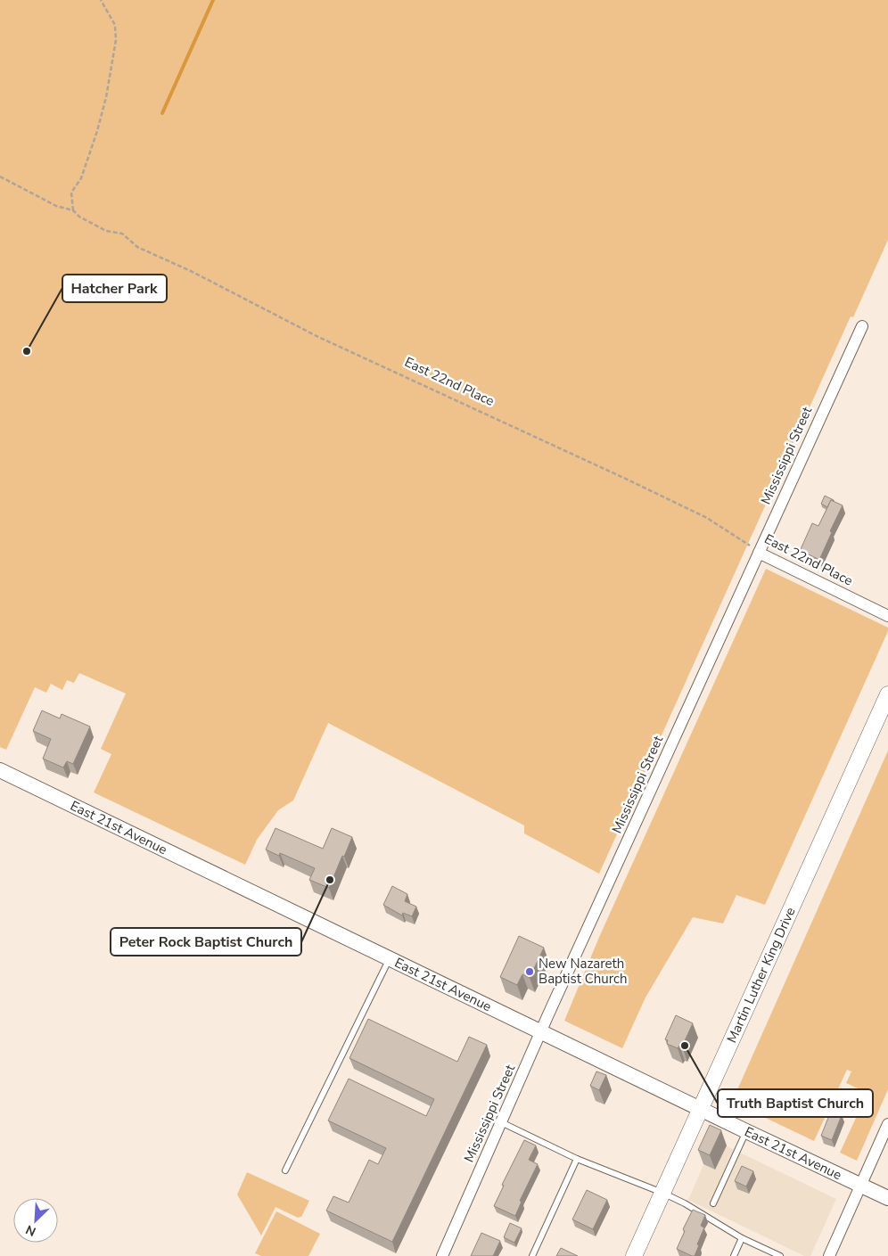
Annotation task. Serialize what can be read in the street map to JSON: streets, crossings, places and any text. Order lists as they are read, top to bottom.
{
  "streets": {
    "main road": ["Martin Luther King Drive"],
    "street": ["East 22nd Place", "Mississippi Street", "East 21st Avenue"]
  },
  "crossings": [
    ["East 22nd Place", "Mississippi Street"],
    ["Mississippi Street", "East 21st Avenue"],
    ["East 21st Avenue", "Martin Luther King Drive"]
  ],
  "places": [
    "Hatcher Park",
    "Peter Rock Baptist Church",
    "New Nazareth Baptist Church",
    "Truth Baptist Church"
  ],
  "north": "bottom left"
}
